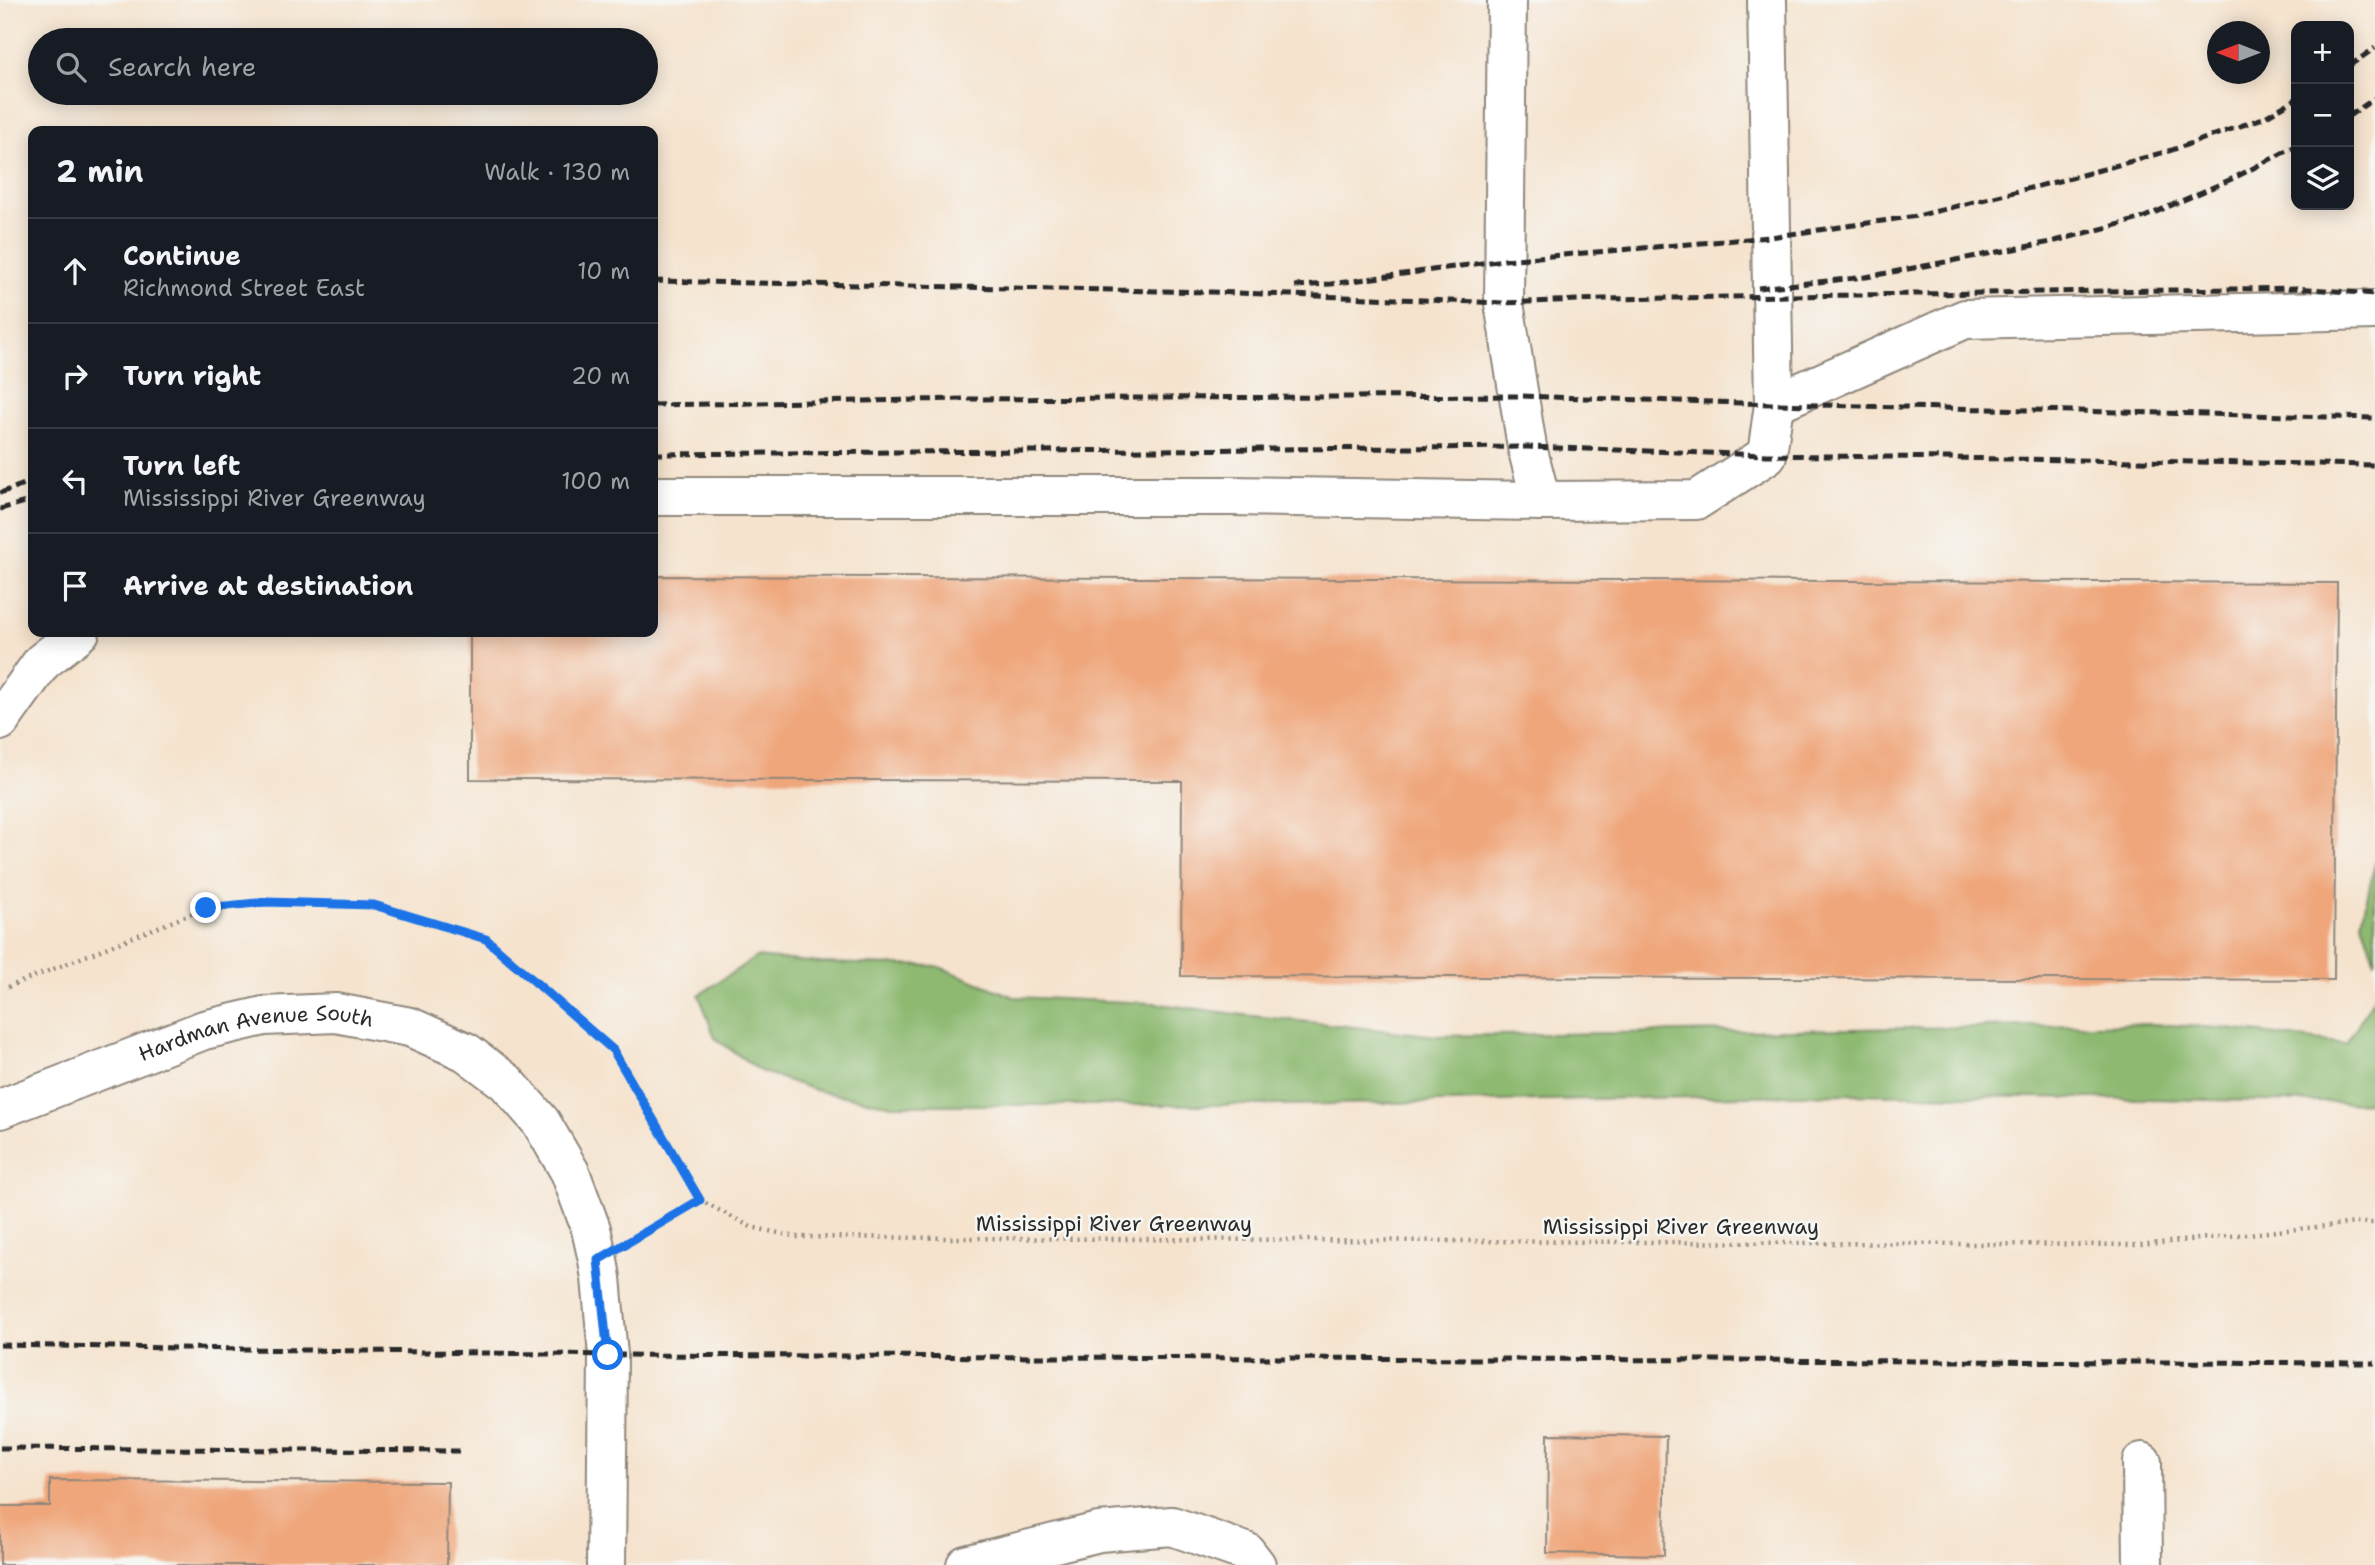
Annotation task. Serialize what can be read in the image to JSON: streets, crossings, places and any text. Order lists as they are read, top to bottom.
{
  "streets": {
    "street": ["Hardman Avenue South"],
    "path": ["Mississippi River Greenway"]
  },
  "north": "left",
  "page": {
    "map_buttons": ["+", "−"],
    "search": "Search here",
    "heading": ["2 min", "Walk · 130 m"],
    "list": [
      ["Continue", "Richmond Street East", "10 m"],
      ["Turn right", "20 m"],
      ["Turn left", "Mississippi River Greenway", "100 m"],
      "Arrive at destination"
    ]
  }
}
